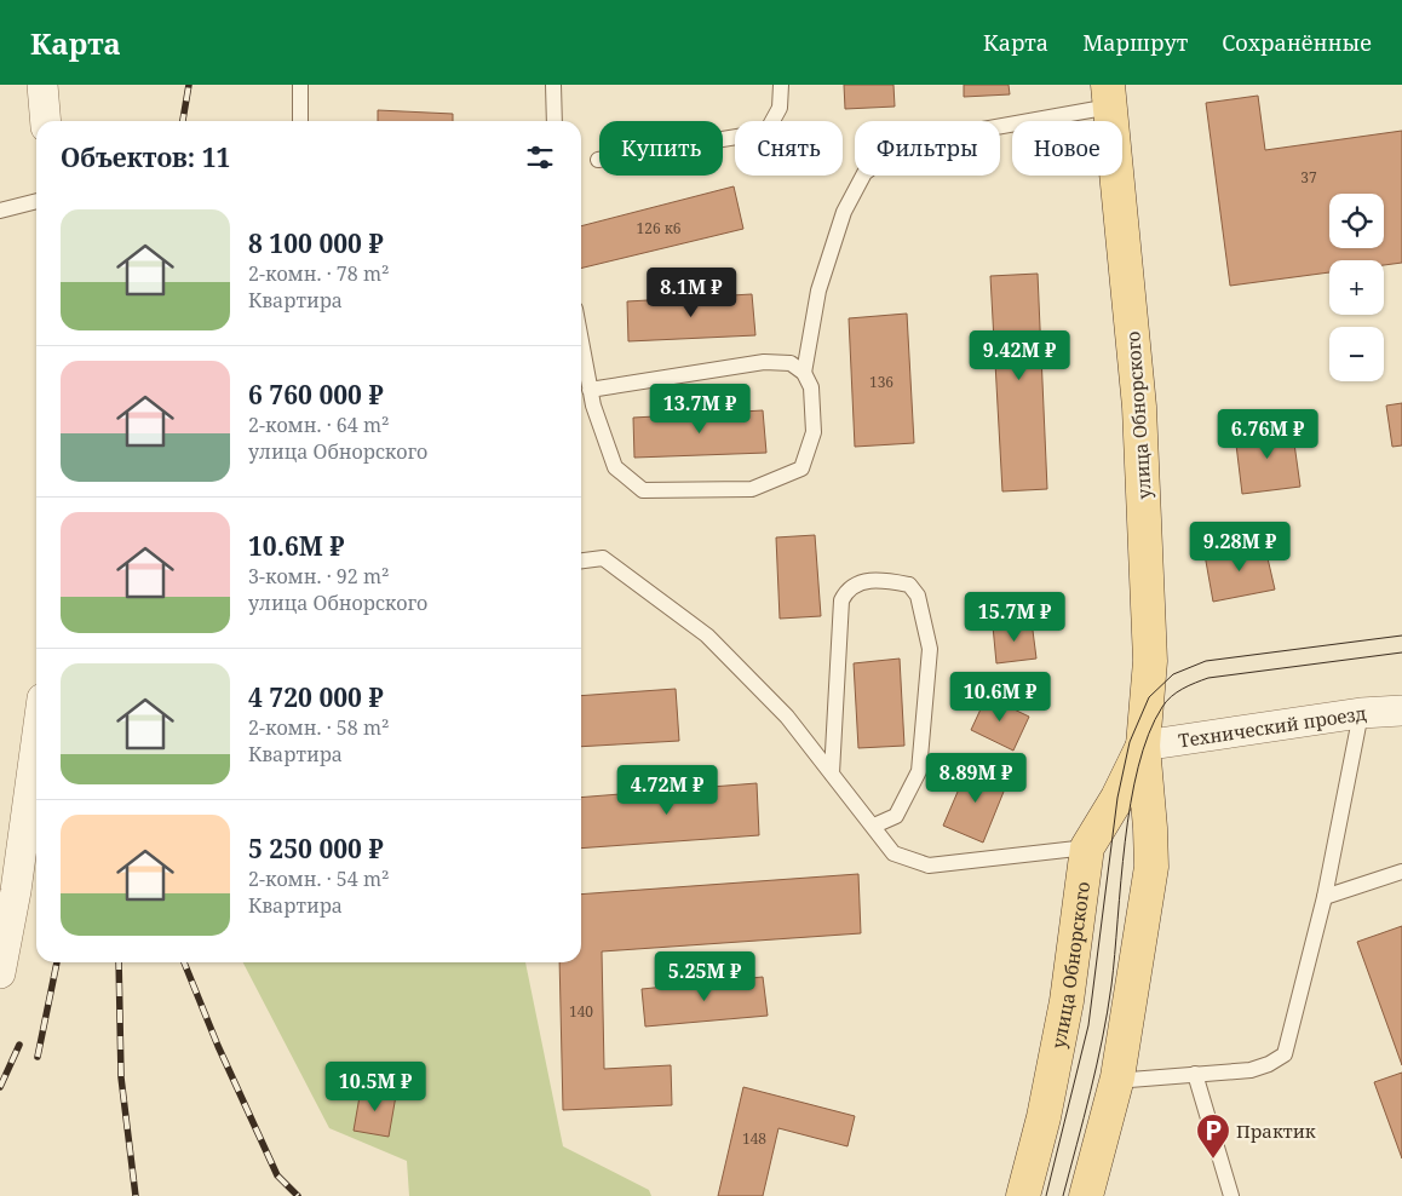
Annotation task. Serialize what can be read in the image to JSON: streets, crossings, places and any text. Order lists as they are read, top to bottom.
{
  "streets": {
    "main road": ["улица Обнорского"],
    "street": ["Технический проезд"]
  },
  "crossings": [
    ["улица Обнорского", "Технический проезд"]
  ],
  "places": {
    "parking": ["Практик"]
  },
  "house_numbers": [
    "37",
    "126 к6",
    "136",
    "140",
    "148"
  ],
  "page": {
    "header": "Карта",
    "nav": ["Карта", "Маршрут", "Сохранённые"],
    "chip": [
      "Купить",
      "Снять",
      "Фильтры",
      "Новое"
    ],
    "heading": "Объектов: 11",
    "map_buttons": ["+", "−"],
    "list": [
      {
        "name": "8 100 000 ₽",
        "note": "2-комн. · 78 m² · Квартира"
      },
      {
        "name": "6 760 000 ₽",
        "note": "2-комн. · 64 m² · улица Обнорского"
      },
      {
        "name": "10.6M ₽",
        "note": "3-комн. · 92 m² · улица Обнорского"
      },
      {
        "name": "4 720 000 ₽",
        "note": "2-комн. · 58 m² · Квартира"
      },
      {
        "name": "5 250 000 ₽",
        "note": "2-комн. · 54 m² · Квартира"
      }
    ],
    "price": [
      "8.1M ₽",
      "9.42M ₽",
      "13.7M ₽",
      "6.76M ₽",
      "9.28M ₽",
      "15.7M ₽",
      "10.6M ₽",
      "8.89M ₽",
      "4.72M ₽",
      "5.25M ₽",
      "10.5M ₽"
    ]
  }
}
